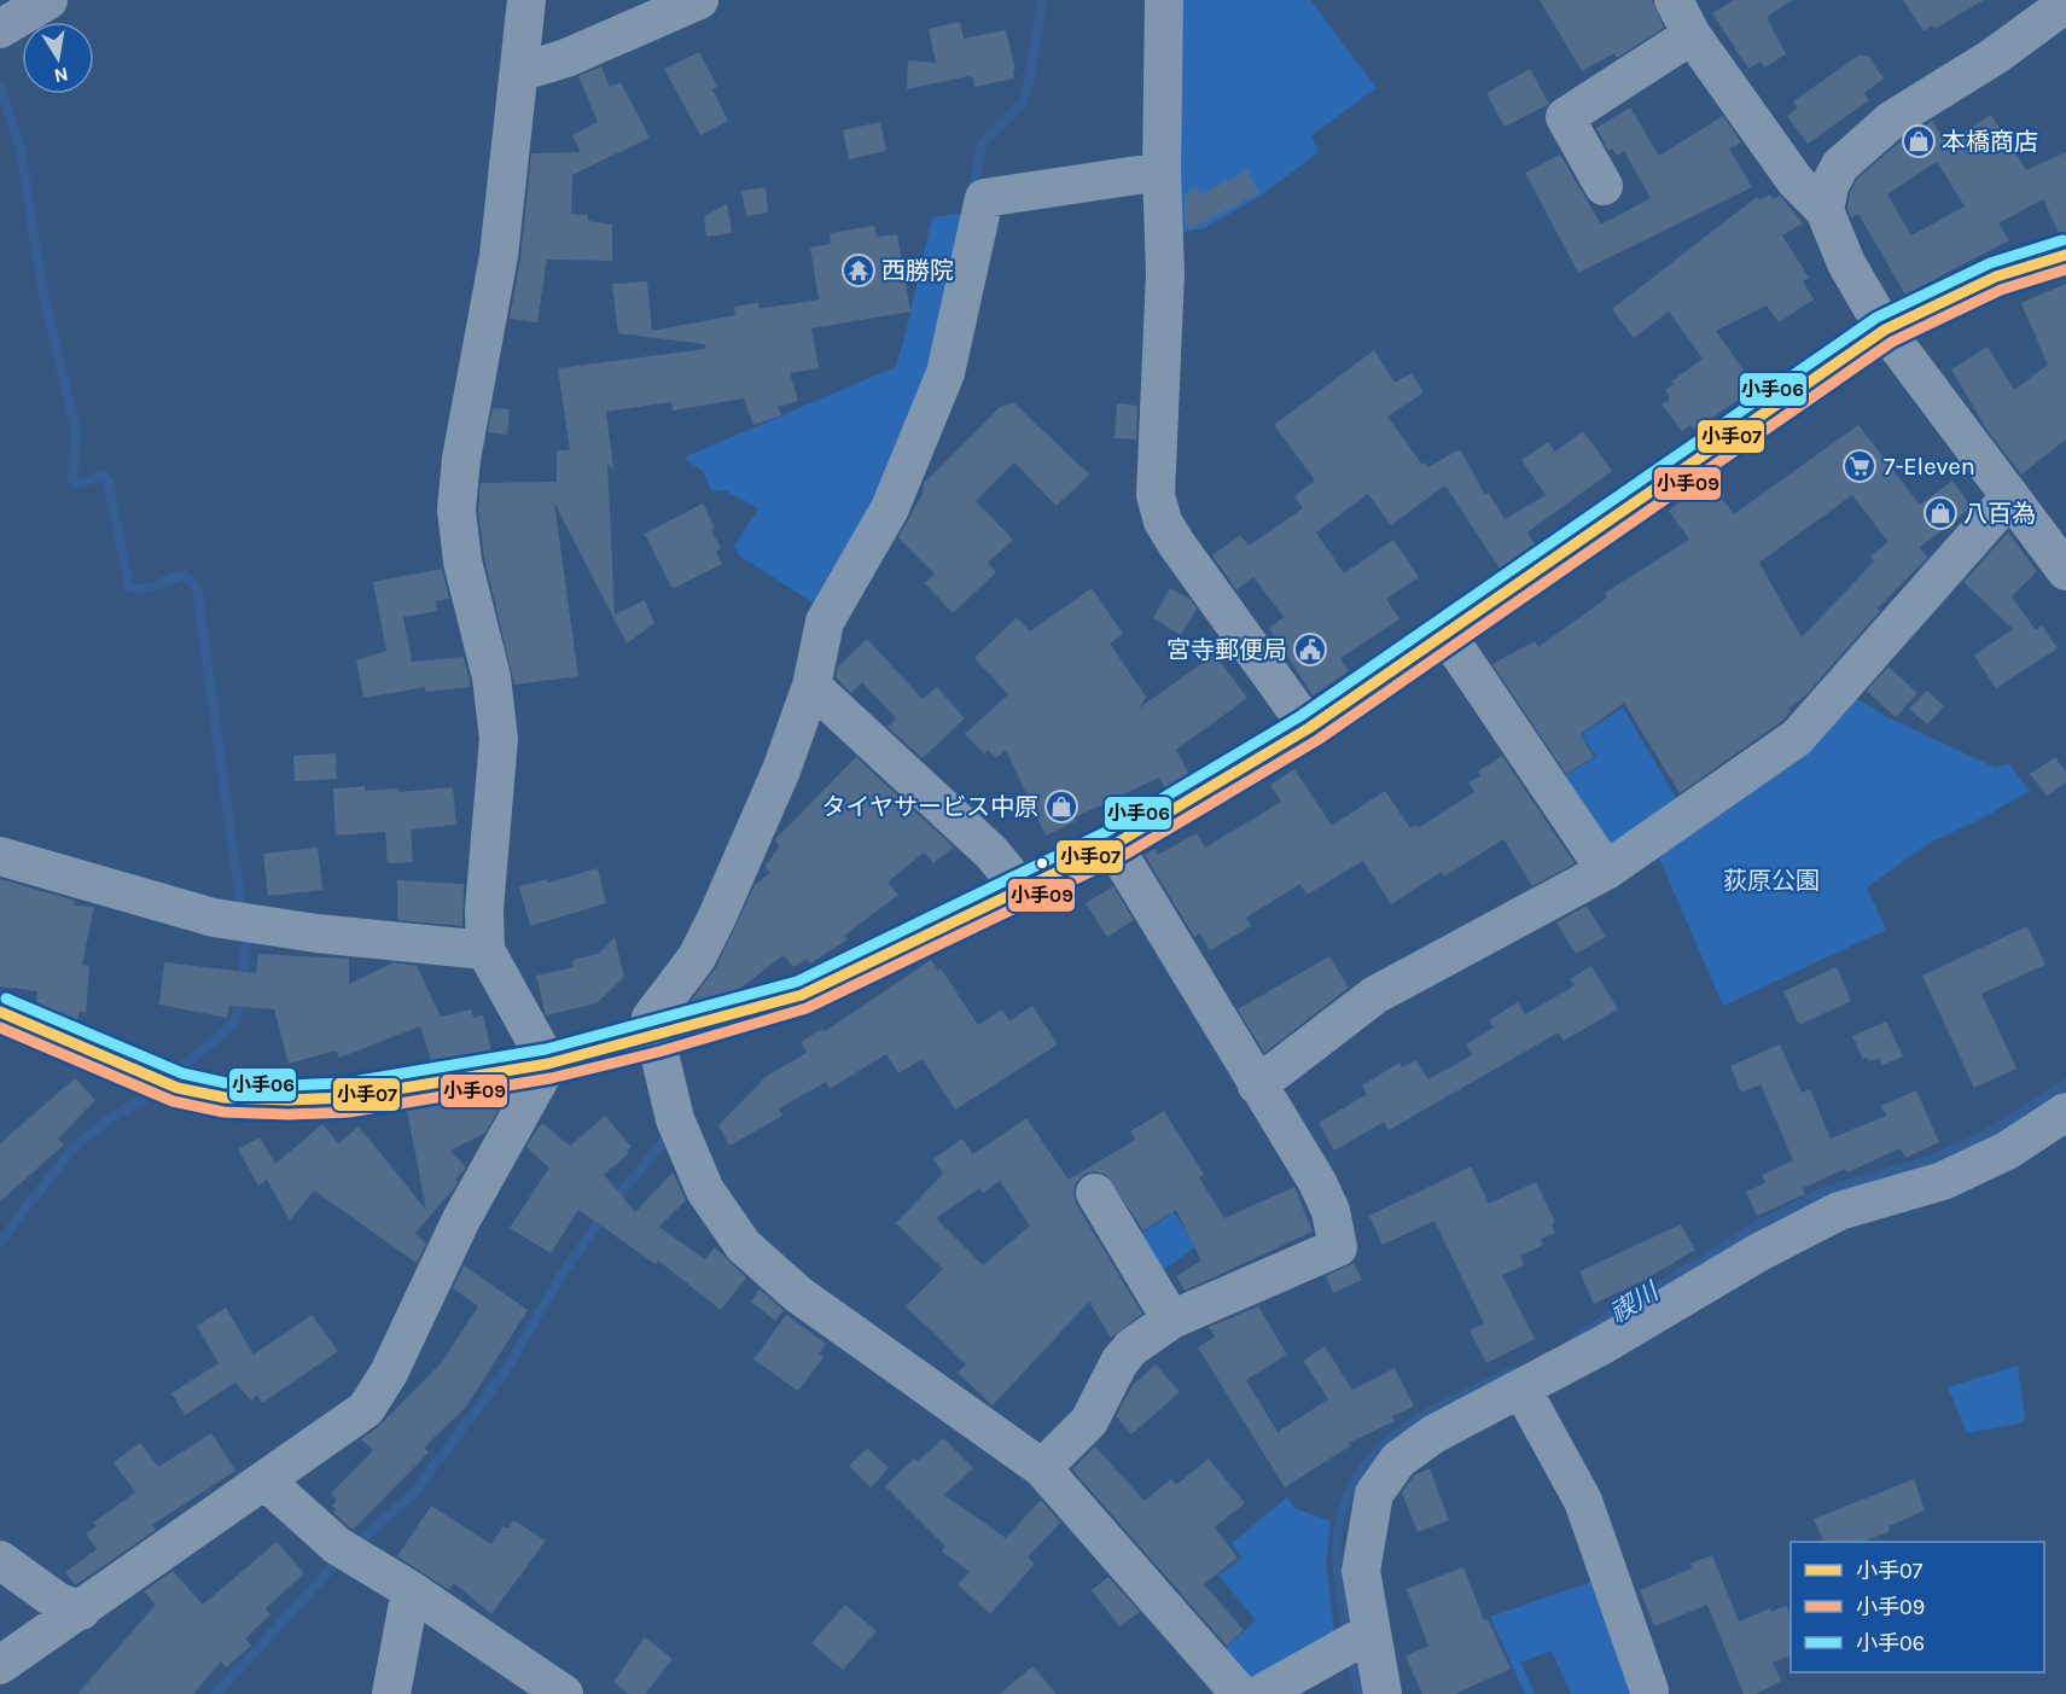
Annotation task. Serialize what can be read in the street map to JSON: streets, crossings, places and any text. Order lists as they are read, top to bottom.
{
  "water": ["禊川"],
  "parks": ["荻原公園"],
  "places": {
    "shop": ["本橋商店", "八百為", "タイヤサービス中原"],
    "temple": ["西勝院"],
    "supermarket": ["7-Eleven"],
    "public building": ["宮寺郵便局"]
  },
  "lines": ["transit line 小手06", "transit line 小手07", "transit line 小手09"],
  "legend": ["小手07", "小手09", "小手06"],
  "north": "bottom"
}
